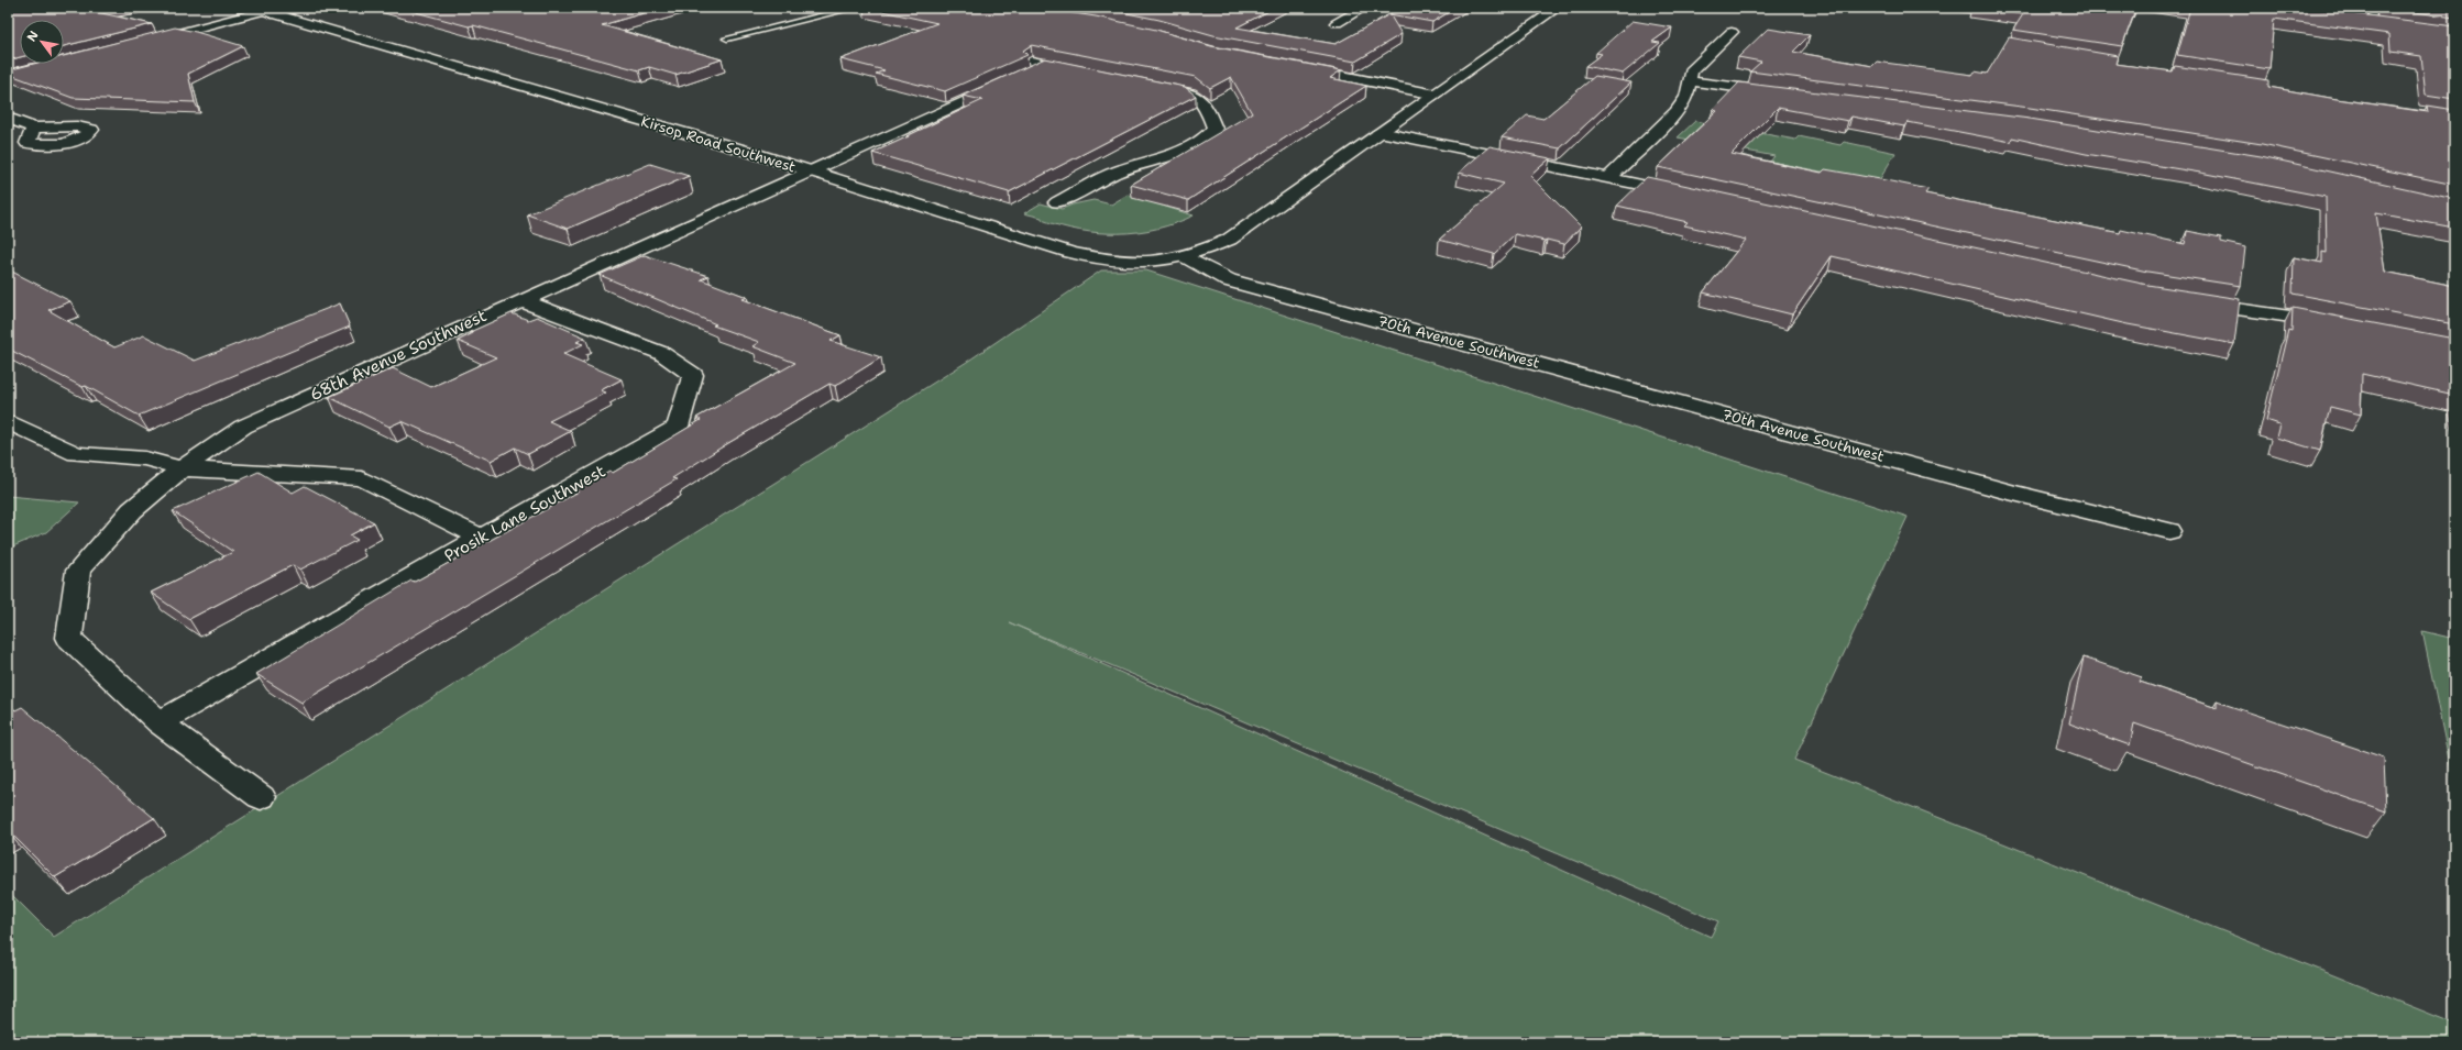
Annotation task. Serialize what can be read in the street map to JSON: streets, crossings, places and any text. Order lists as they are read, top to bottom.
{
  "streets": {
    "street": [
      "Kirsop Road Southwest",
      "70th Avenue Southwest",
      "68th Avenue Southwest",
      "Prosik Lane Southwest"
    ]
  },
  "crossings": [
    ["Kirsop Road Southwest", "70th Avenue Southwest"],
    ["Kirsop Road Southwest", "68th Avenue Southwest"],
    ["68th Avenue Southwest", "Prosik Lane Southwest"]
  ],
  "north": "top left"
}
